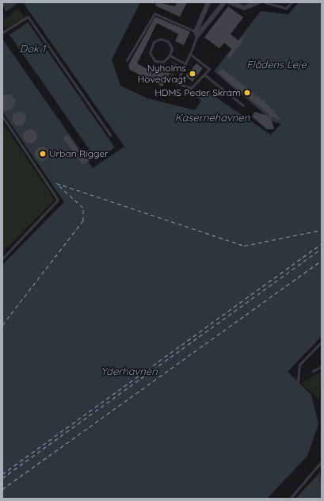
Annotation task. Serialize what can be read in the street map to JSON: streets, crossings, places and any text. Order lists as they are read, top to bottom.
{
  "water": [
    "Dok 1",
    "Flådens Leje",
    "Kasernehavnen",
    "Yderhavnen"
  ],
  "places": ["Nyholms Hovedvagt", "HDMS Peder Skram", "Urban Rigger"]
}
